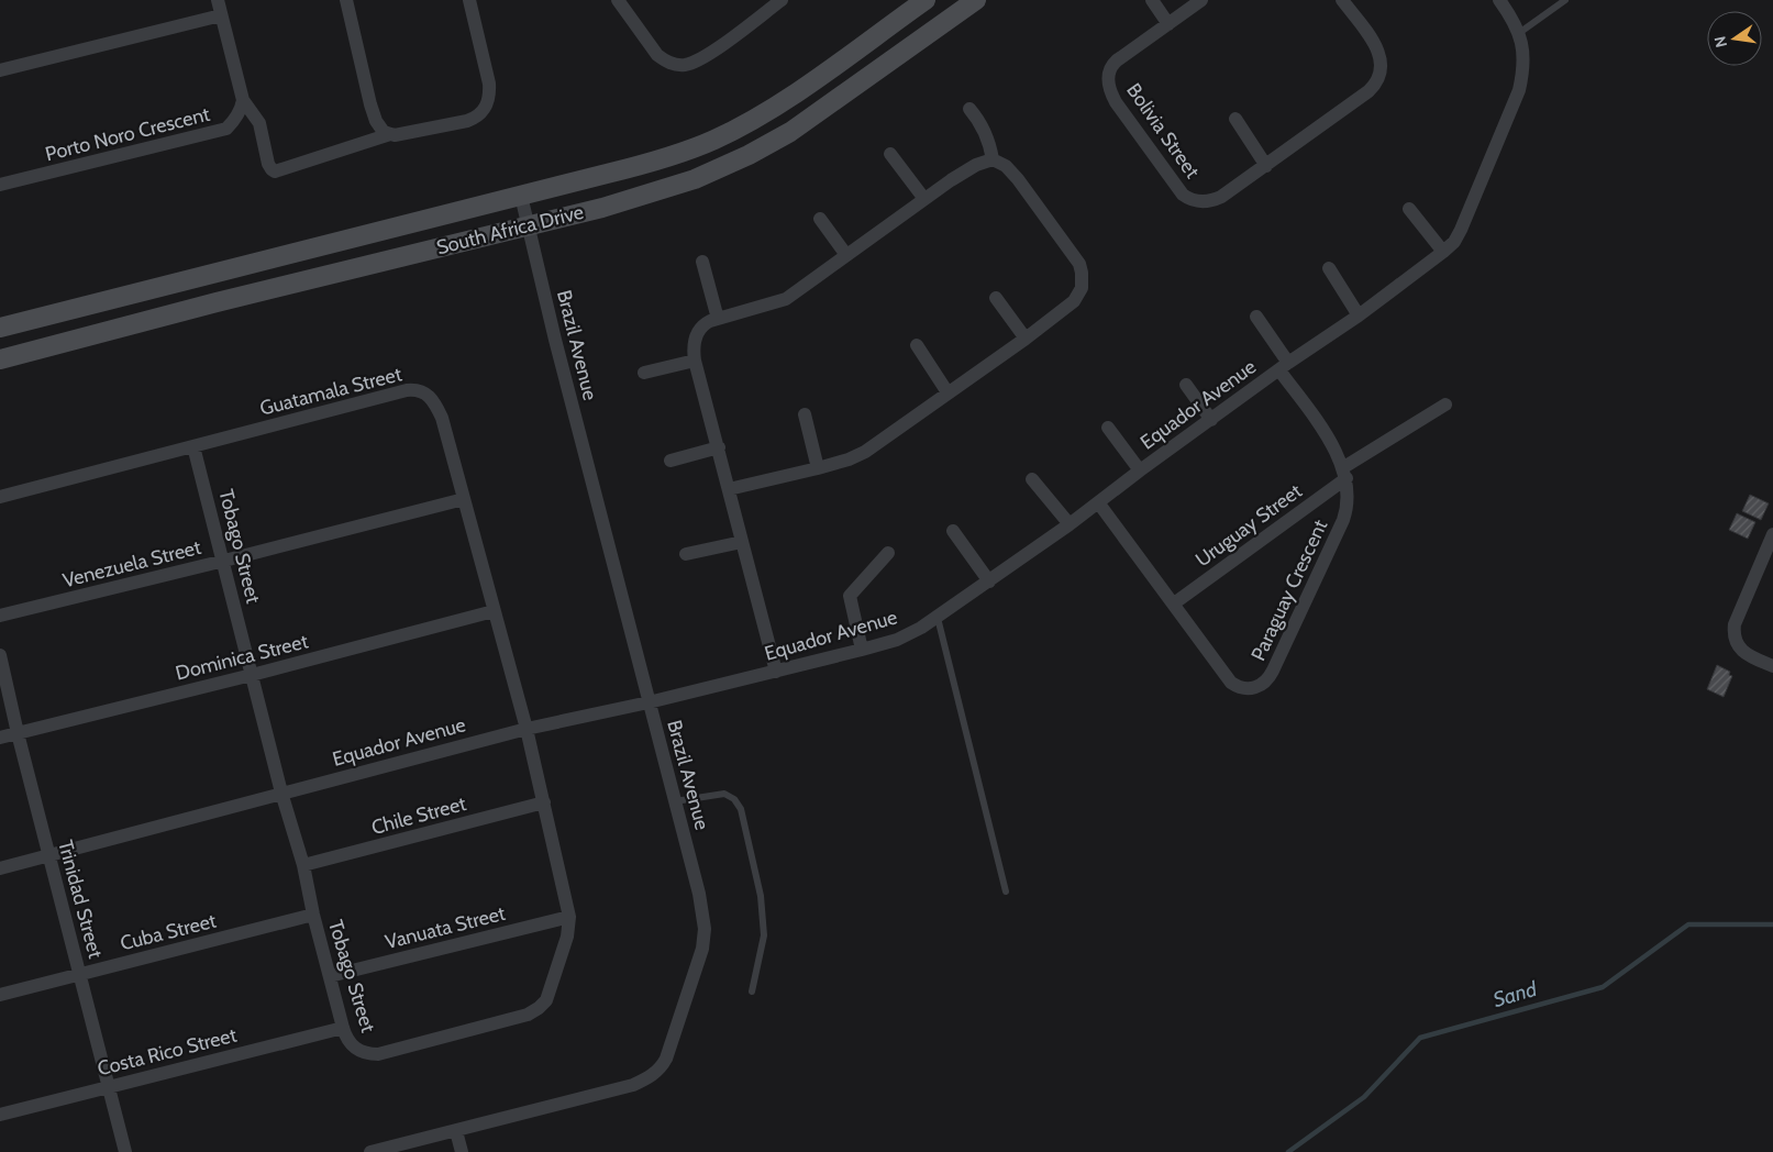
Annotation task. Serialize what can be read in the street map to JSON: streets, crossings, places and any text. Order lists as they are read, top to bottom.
{
  "streets": {
    "street": [
      "Bolivia Street",
      "Porto Noro Crescent",
      "South Africa Drive",
      "Brazil Avenue",
      "Guatamala Street",
      "Equador Avenue",
      "Uruguay Street",
      "Tobago Street",
      "Venezuela Street",
      "Paraguay Crescent",
      "Dominica Street",
      "Chile Street",
      "Trinidad Street",
      "Vanuata Street",
      "Cuba Street",
      "Costa Rico Street"
    ]
  },
  "crossings": [
    ["South Africa Drive", "Brazil Avenue"],
    ["Brazil Avenue", "Equador Avenue"],
    ["Guatamala Street", "Equador Avenue"],
    ["Guatamala Street", "Tobago Street"],
    ["Guatamala Street", "Venezuela Street"],
    ["Guatamala Street", "Dominica Street"],
    ["Equador Avenue", "Tobago Street"],
    ["Equador Avenue", "Paraguay Crescent"],
    ["Equador Avenue", "Trinidad Street"],
    ["Uruguay Street", "Paraguay Crescent"],
    ["Tobago Street", "Venezuela Street"],
    ["Tobago Street", "Dominica Street"],
    ["Tobago Street", "Chile Street"],
    ["Tobago Street", "Vanuata Street"],
    ["Tobago Street", "Cuba Street"],
    ["Tobago Street", "Costa Rico Street"],
    ["Dominica Street", "Trinidad Street"],
    ["Trinidad Street", "Cuba Street"],
    ["Trinidad Street", "Costa Rico Street"]
  ],
  "water": ["Sand"],
  "north": "left"
}
